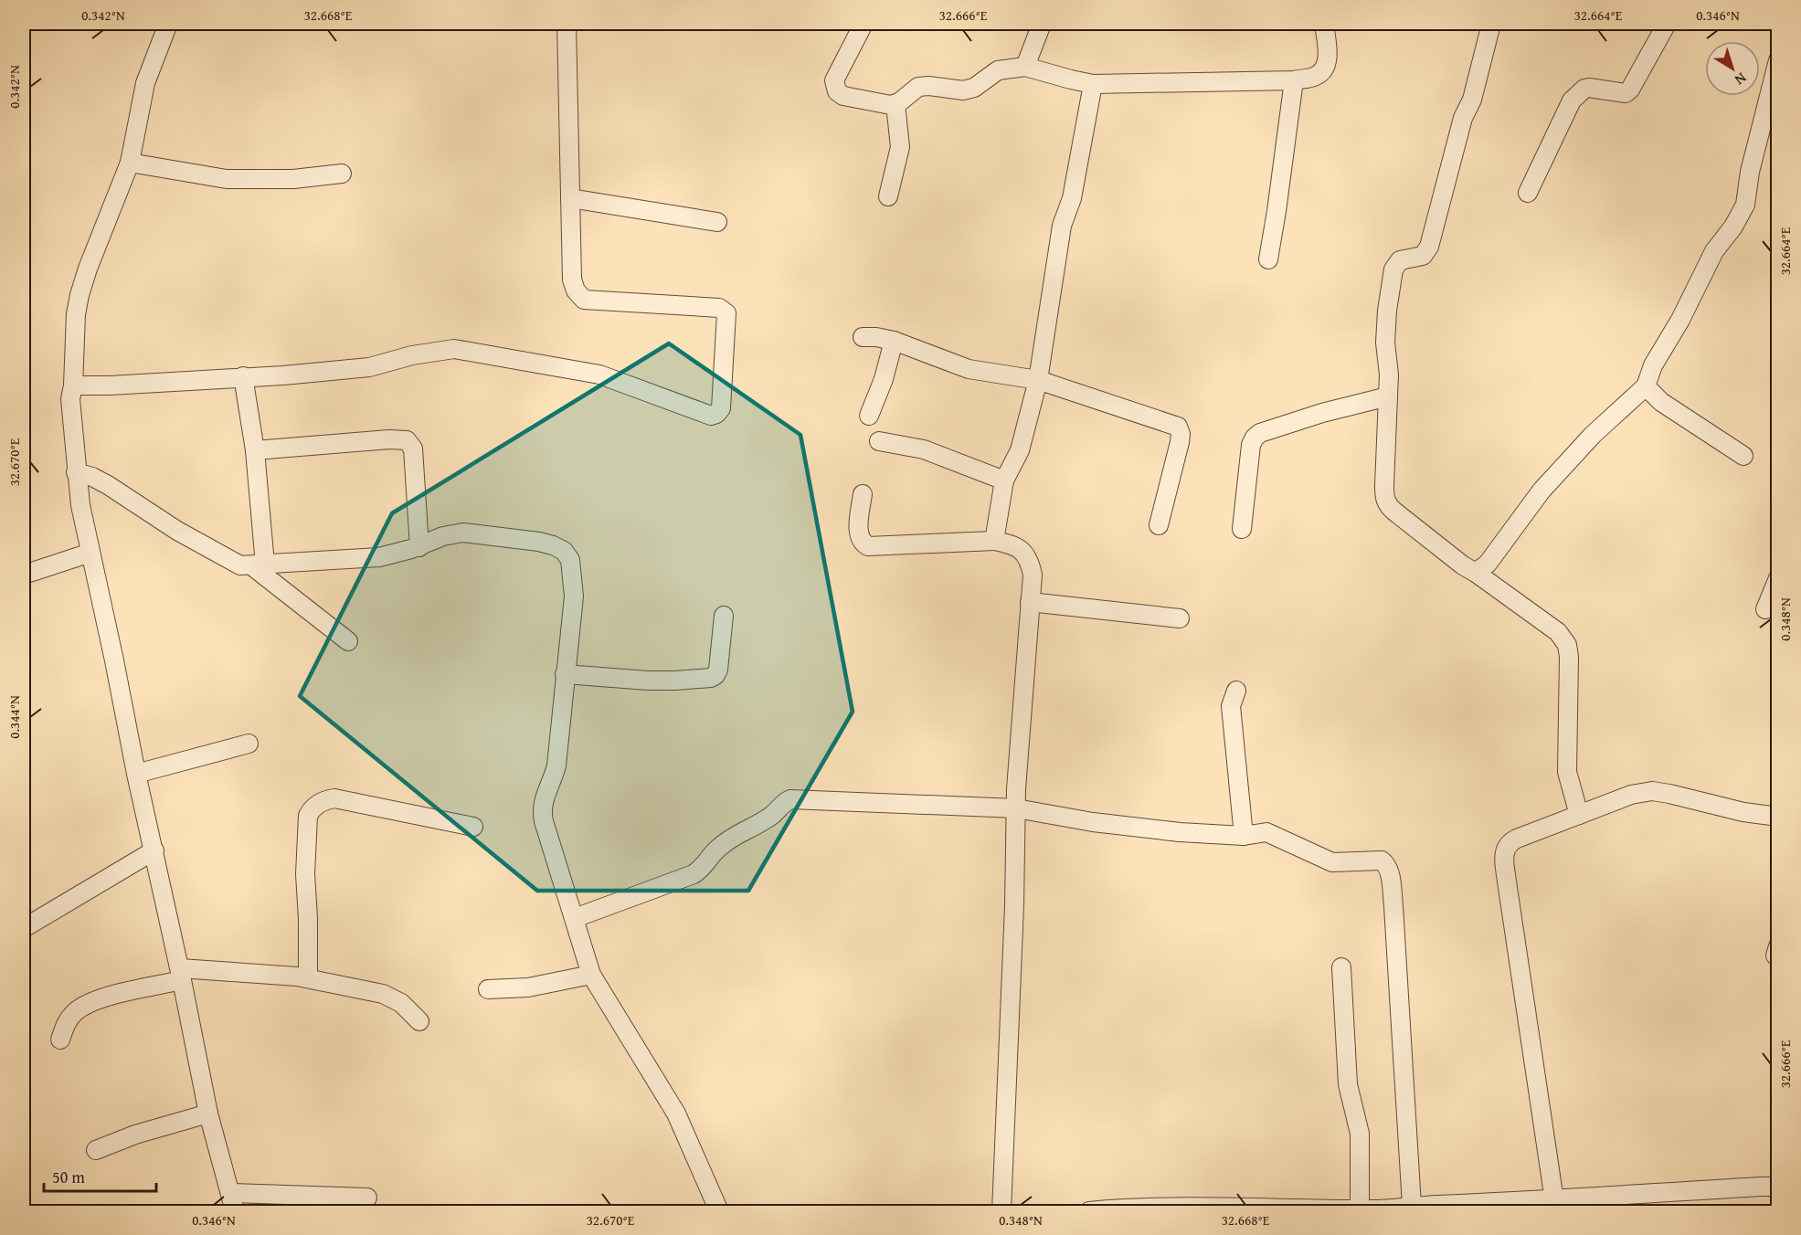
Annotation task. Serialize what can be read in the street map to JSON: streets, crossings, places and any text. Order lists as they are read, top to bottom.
{
  "scale_bar": "50 m",
  "north": "bottom right",
  "coordinates": [
    "0.342°N",
    "32.668°E",
    "32.666°E",
    "32.664°E",
    "0.346°N",
    "32.670°E",
    "0.348°N",
    "0.344°N"
  ]
}
